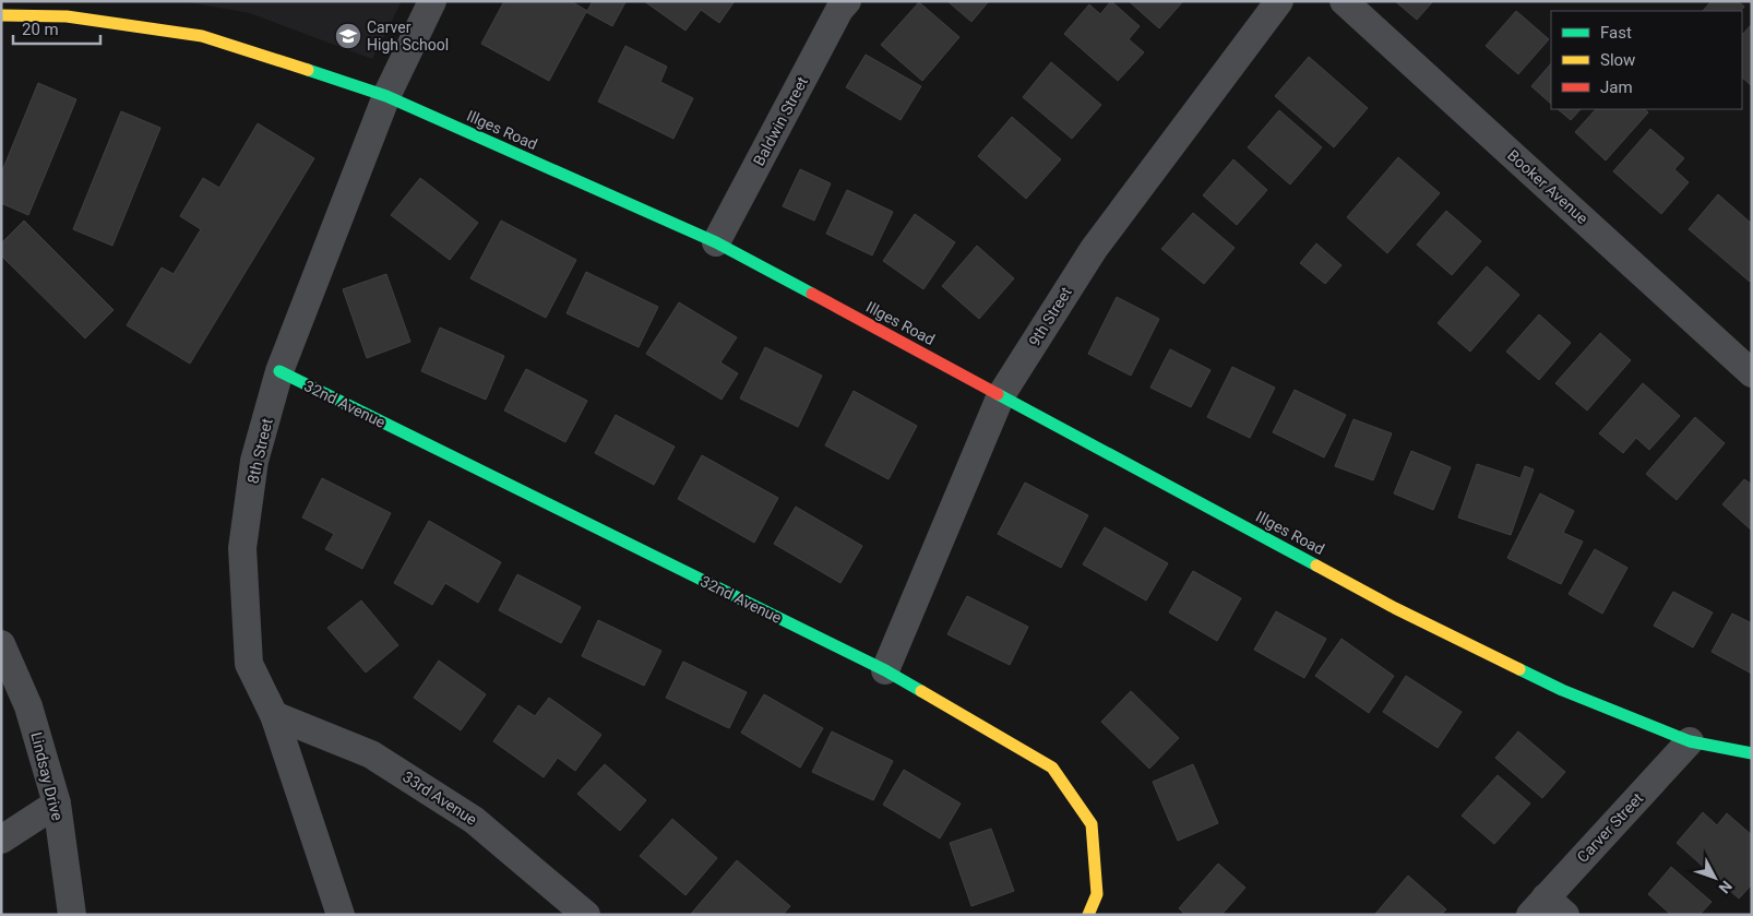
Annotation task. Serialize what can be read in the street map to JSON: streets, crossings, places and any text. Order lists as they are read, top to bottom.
{
  "streets": {
    "street": [
      "Baldwin Street",
      "Illges Road",
      "Booker Avenue",
      "9th Street",
      "32nd Avenue",
      "8th Street",
      "Lindsay Drive",
      "33rd Avenue",
      "Carver Street"
    ]
  },
  "crossings": [
    ["Baldwin Street", "Illges Road"],
    ["Illges Road", "9th Street"],
    ["Illges Road", "8th Street"],
    ["Illges Road", "Carver Street"],
    ["9th Street", "32nd Avenue"],
    ["32nd Avenue", "8th Street"],
    ["8th Street", "33rd Avenue"]
  ],
  "places": {
    "school or university": ["Carver High School"]
  },
  "legend": ["Fast", "Slow", "Jam"],
  "scale_bar": "20 m",
  "north": "bottom right"
}
